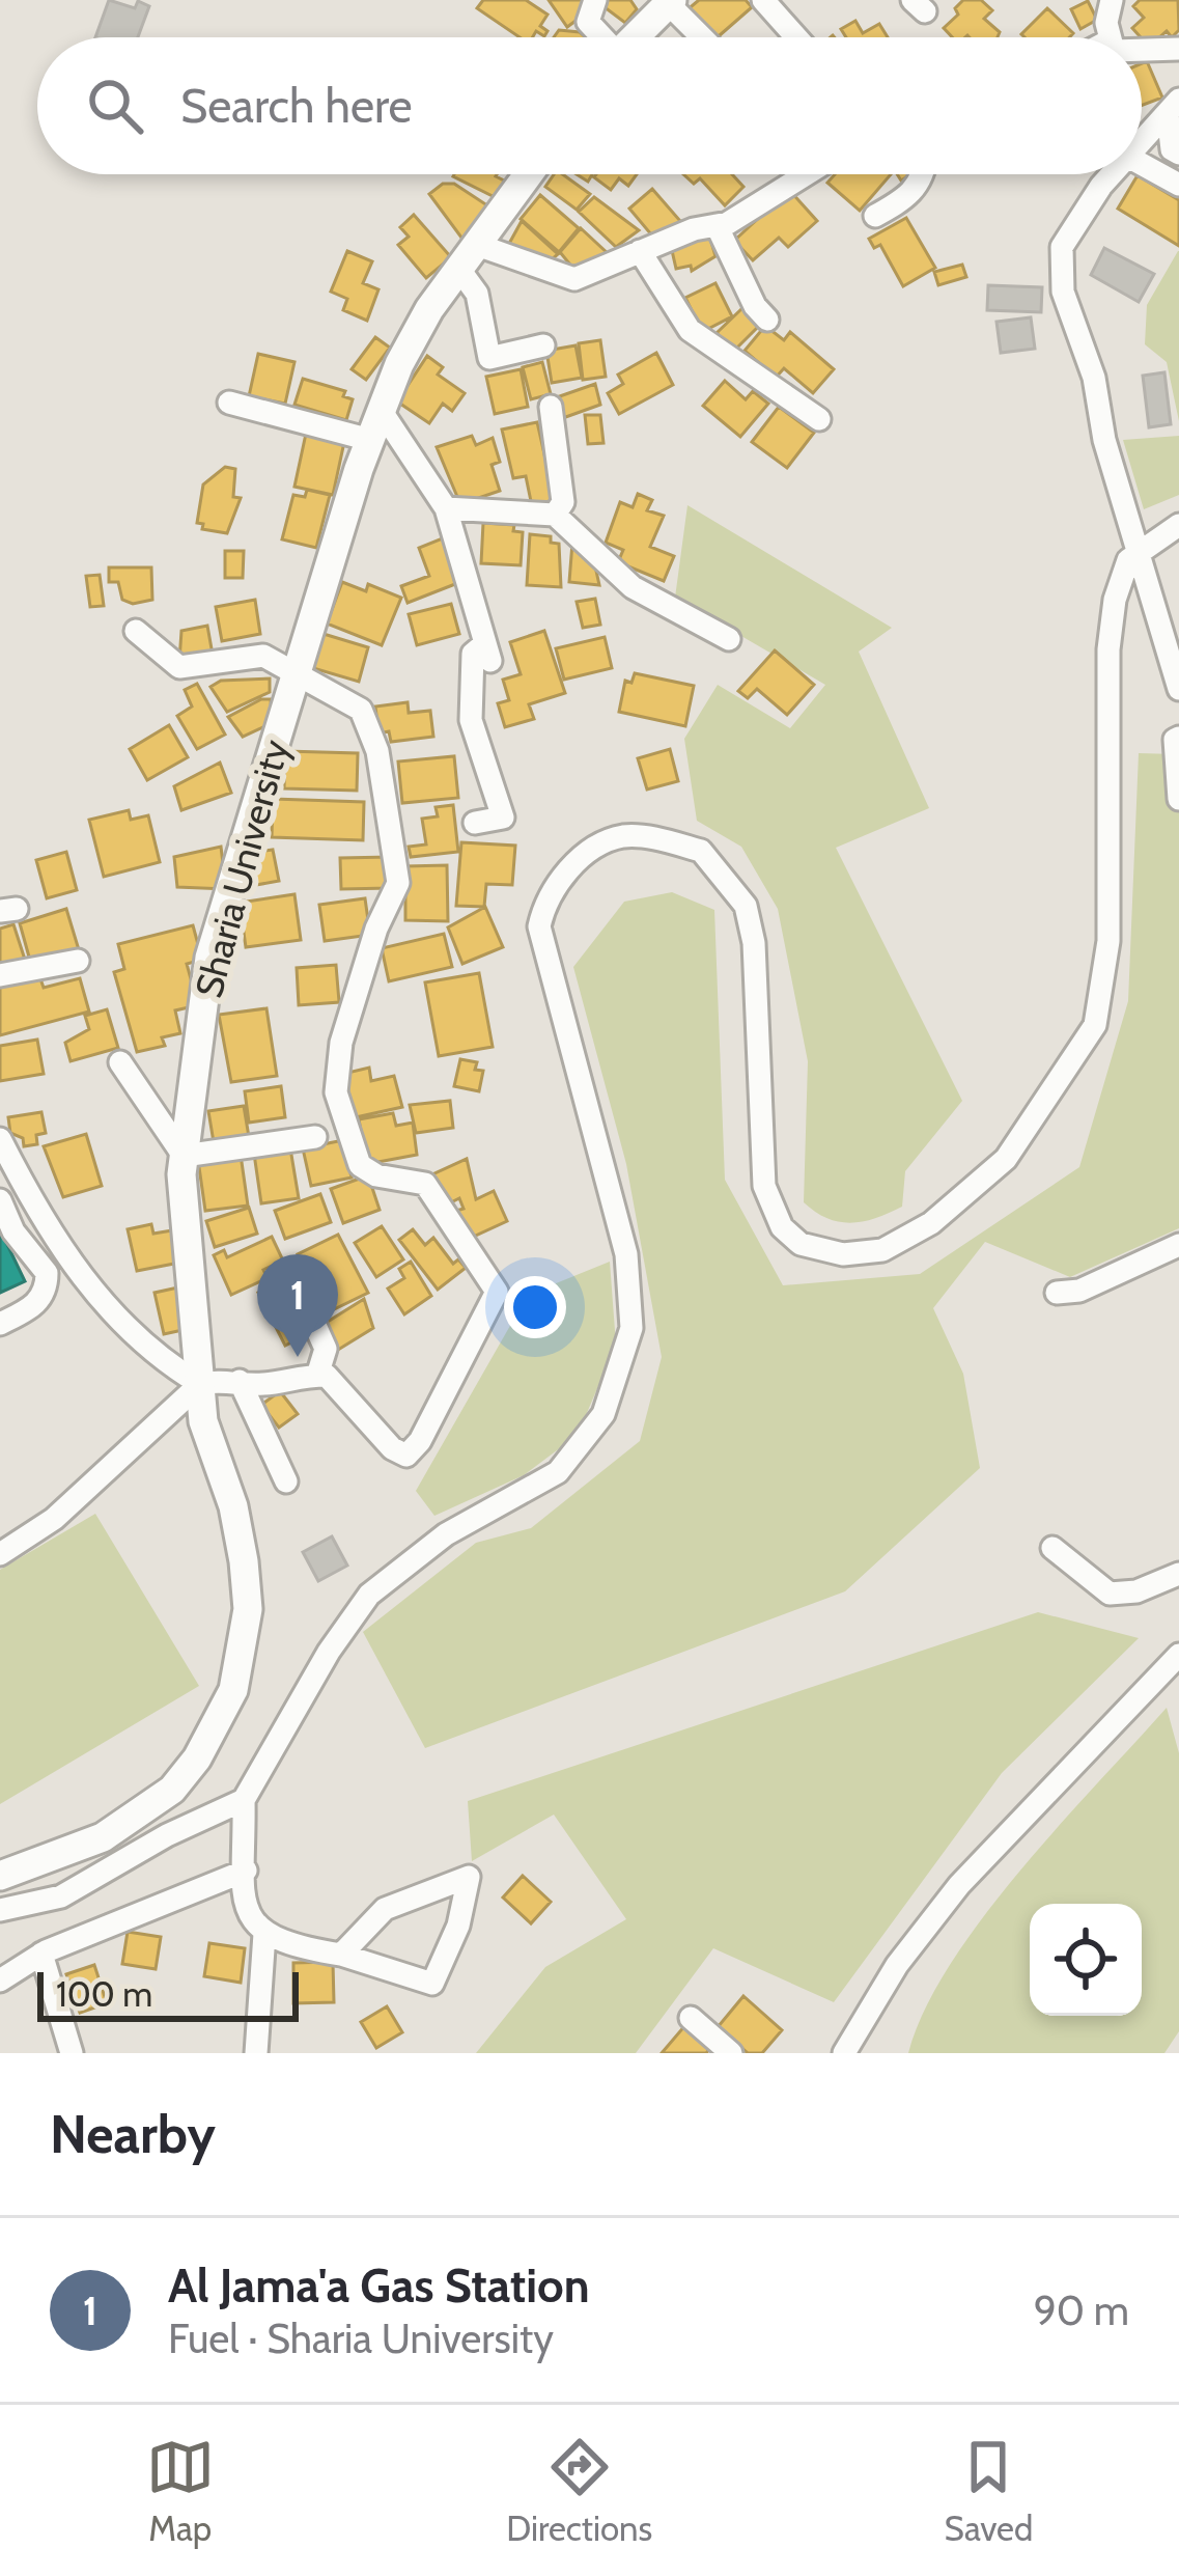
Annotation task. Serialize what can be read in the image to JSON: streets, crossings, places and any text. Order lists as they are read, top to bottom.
{
  "streets": {
    "main road": ["Sharia University"]
  },
  "scale_bar": "100 m",
  "page": {
    "search": "Search here",
    "pins": "1",
    "scale": "100 m",
    "heading": "Nearby",
    "list": [
      {
        "mark": "1",
        "name": "Al Jama'a Gas Station",
        "note": "Fuel · Sharia University",
        "value": "90 m"
      }
    ],
    "nav": ["Map", "Directions", "Saved"]
  }
}
